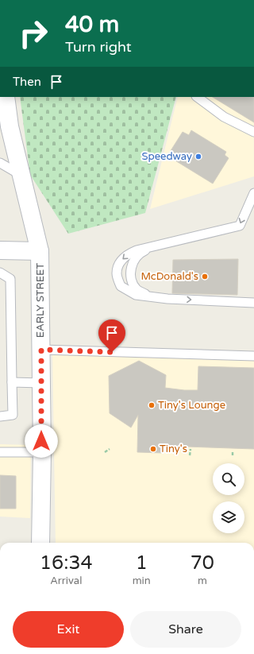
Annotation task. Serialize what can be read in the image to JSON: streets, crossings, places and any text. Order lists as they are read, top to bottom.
{
  "streets": {
    "street": ["EARLY STREET"]
  },
  "places": [
    "Speedway",
    "McDonald's",
    "Tiny's Lounge",
    "Tiny's"
  ],
  "page": {
    "turn": ["40 m", "Turn right"],
    "then": "Then",
    "eta": [
      "16:34",
      "Arrival",
      "1",
      "min",
      "70",
      "m"
    ],
    "buttons": ["Exit", "Share"]
  }
}
